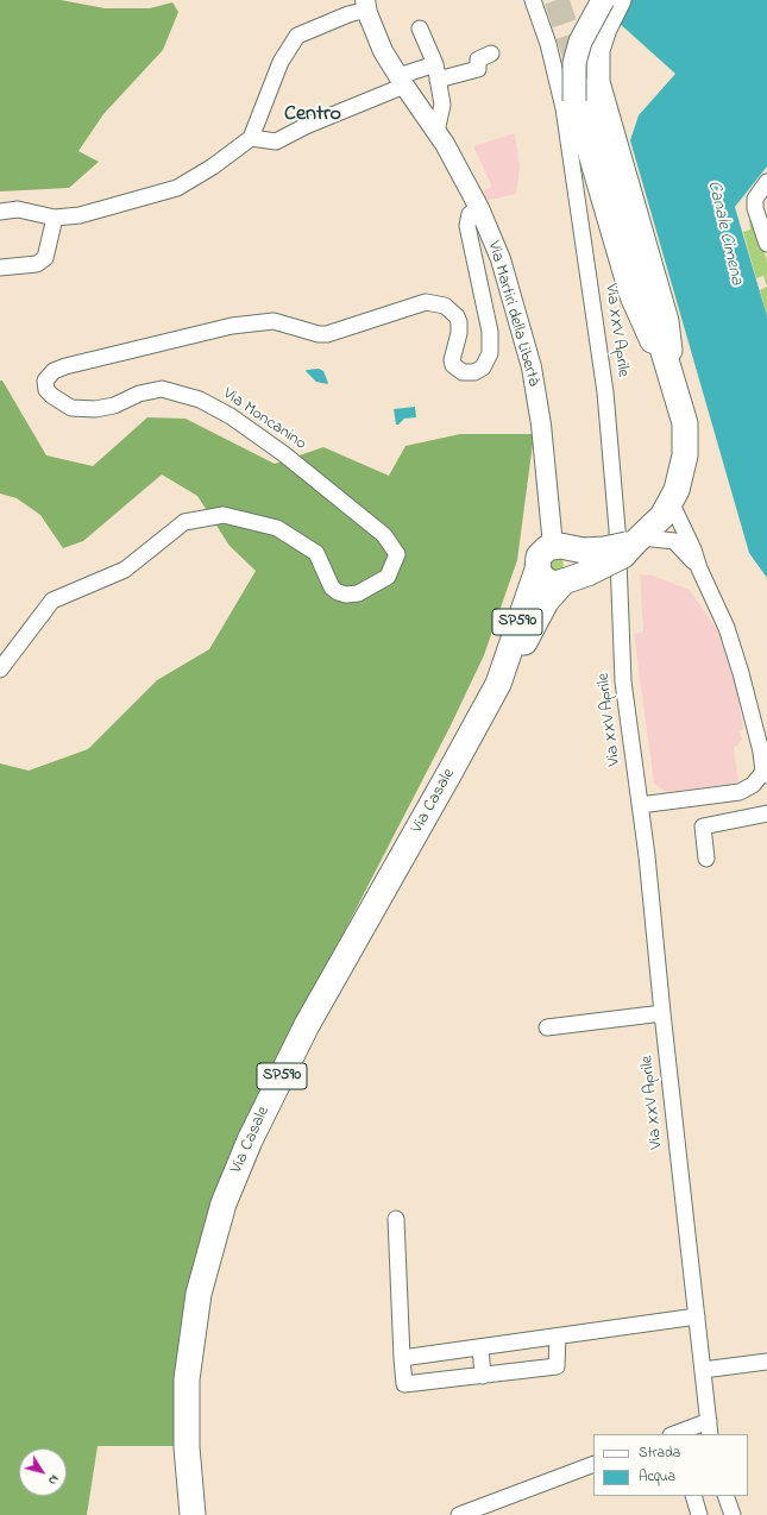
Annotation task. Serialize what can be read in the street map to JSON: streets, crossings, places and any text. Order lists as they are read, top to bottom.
{
  "streets": {
    "main road": ["SP590", "Via Casale"],
    "street": ["Via Martiri della Libertà", "Via XXV Aprile", "Via Moncanino"]
  },
  "crossings": [
    ["Via Martiri della Libertà", "Via Moncanino"],
    ["Via Martiri della Libertà", "SP590"],
    ["SP590", "Via Casale"]
  ],
  "districts": ["Centro"],
  "water": ["Canale Cimena"],
  "legend": ["Strada", "Acqua"],
  "north": "bottom right"
}
